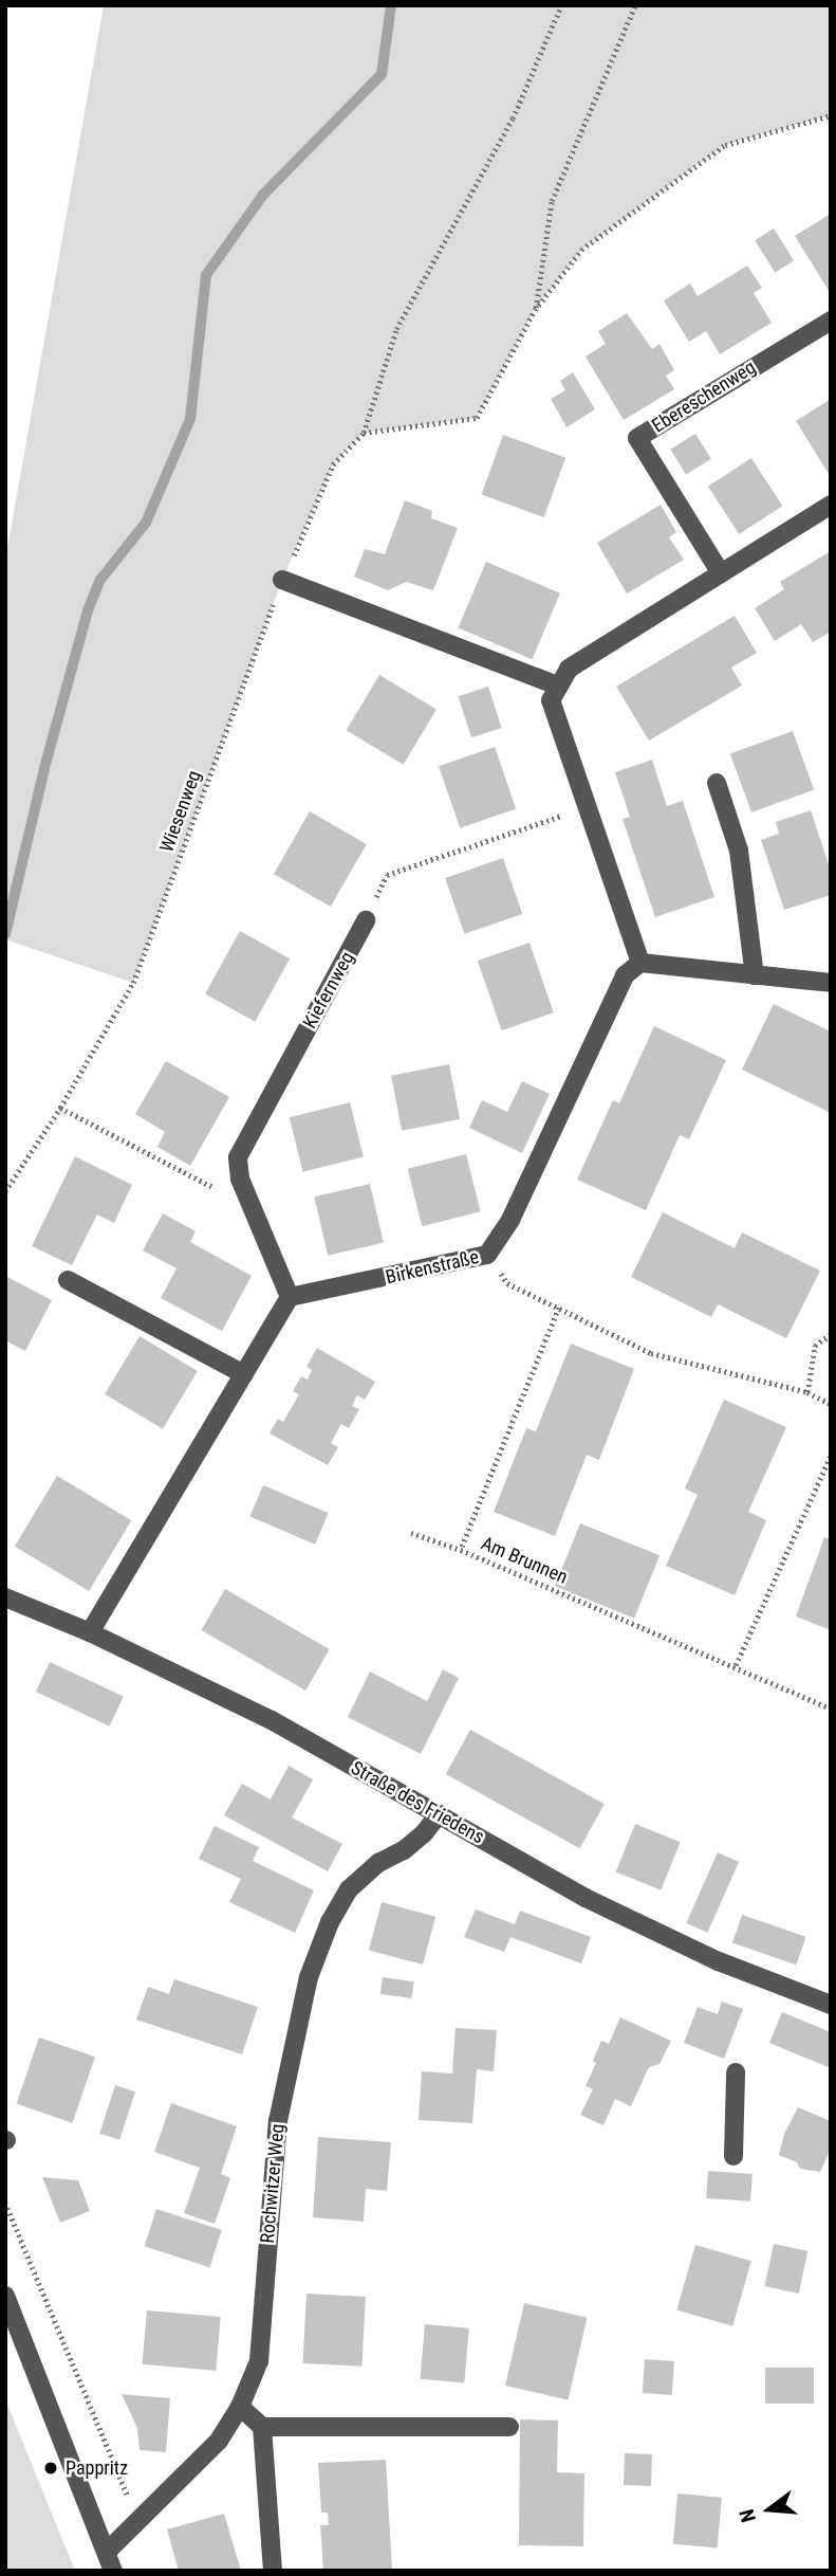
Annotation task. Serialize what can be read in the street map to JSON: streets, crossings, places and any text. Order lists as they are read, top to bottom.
{
  "streets": {
    "street": [
      "Ebereschenweg",
      "Kiefernweg",
      "Birkenstraße",
      "Straße des Friedens",
      "Rochwitzer Weg"
    ],
    "path": ["Wiesenweg", "Am Brunnen"]
  },
  "crossings": [
    ["Straße des Friedens", "Rochwitzer Weg"]
  ],
  "places": ["Pappritz"],
  "north": "left"
}
